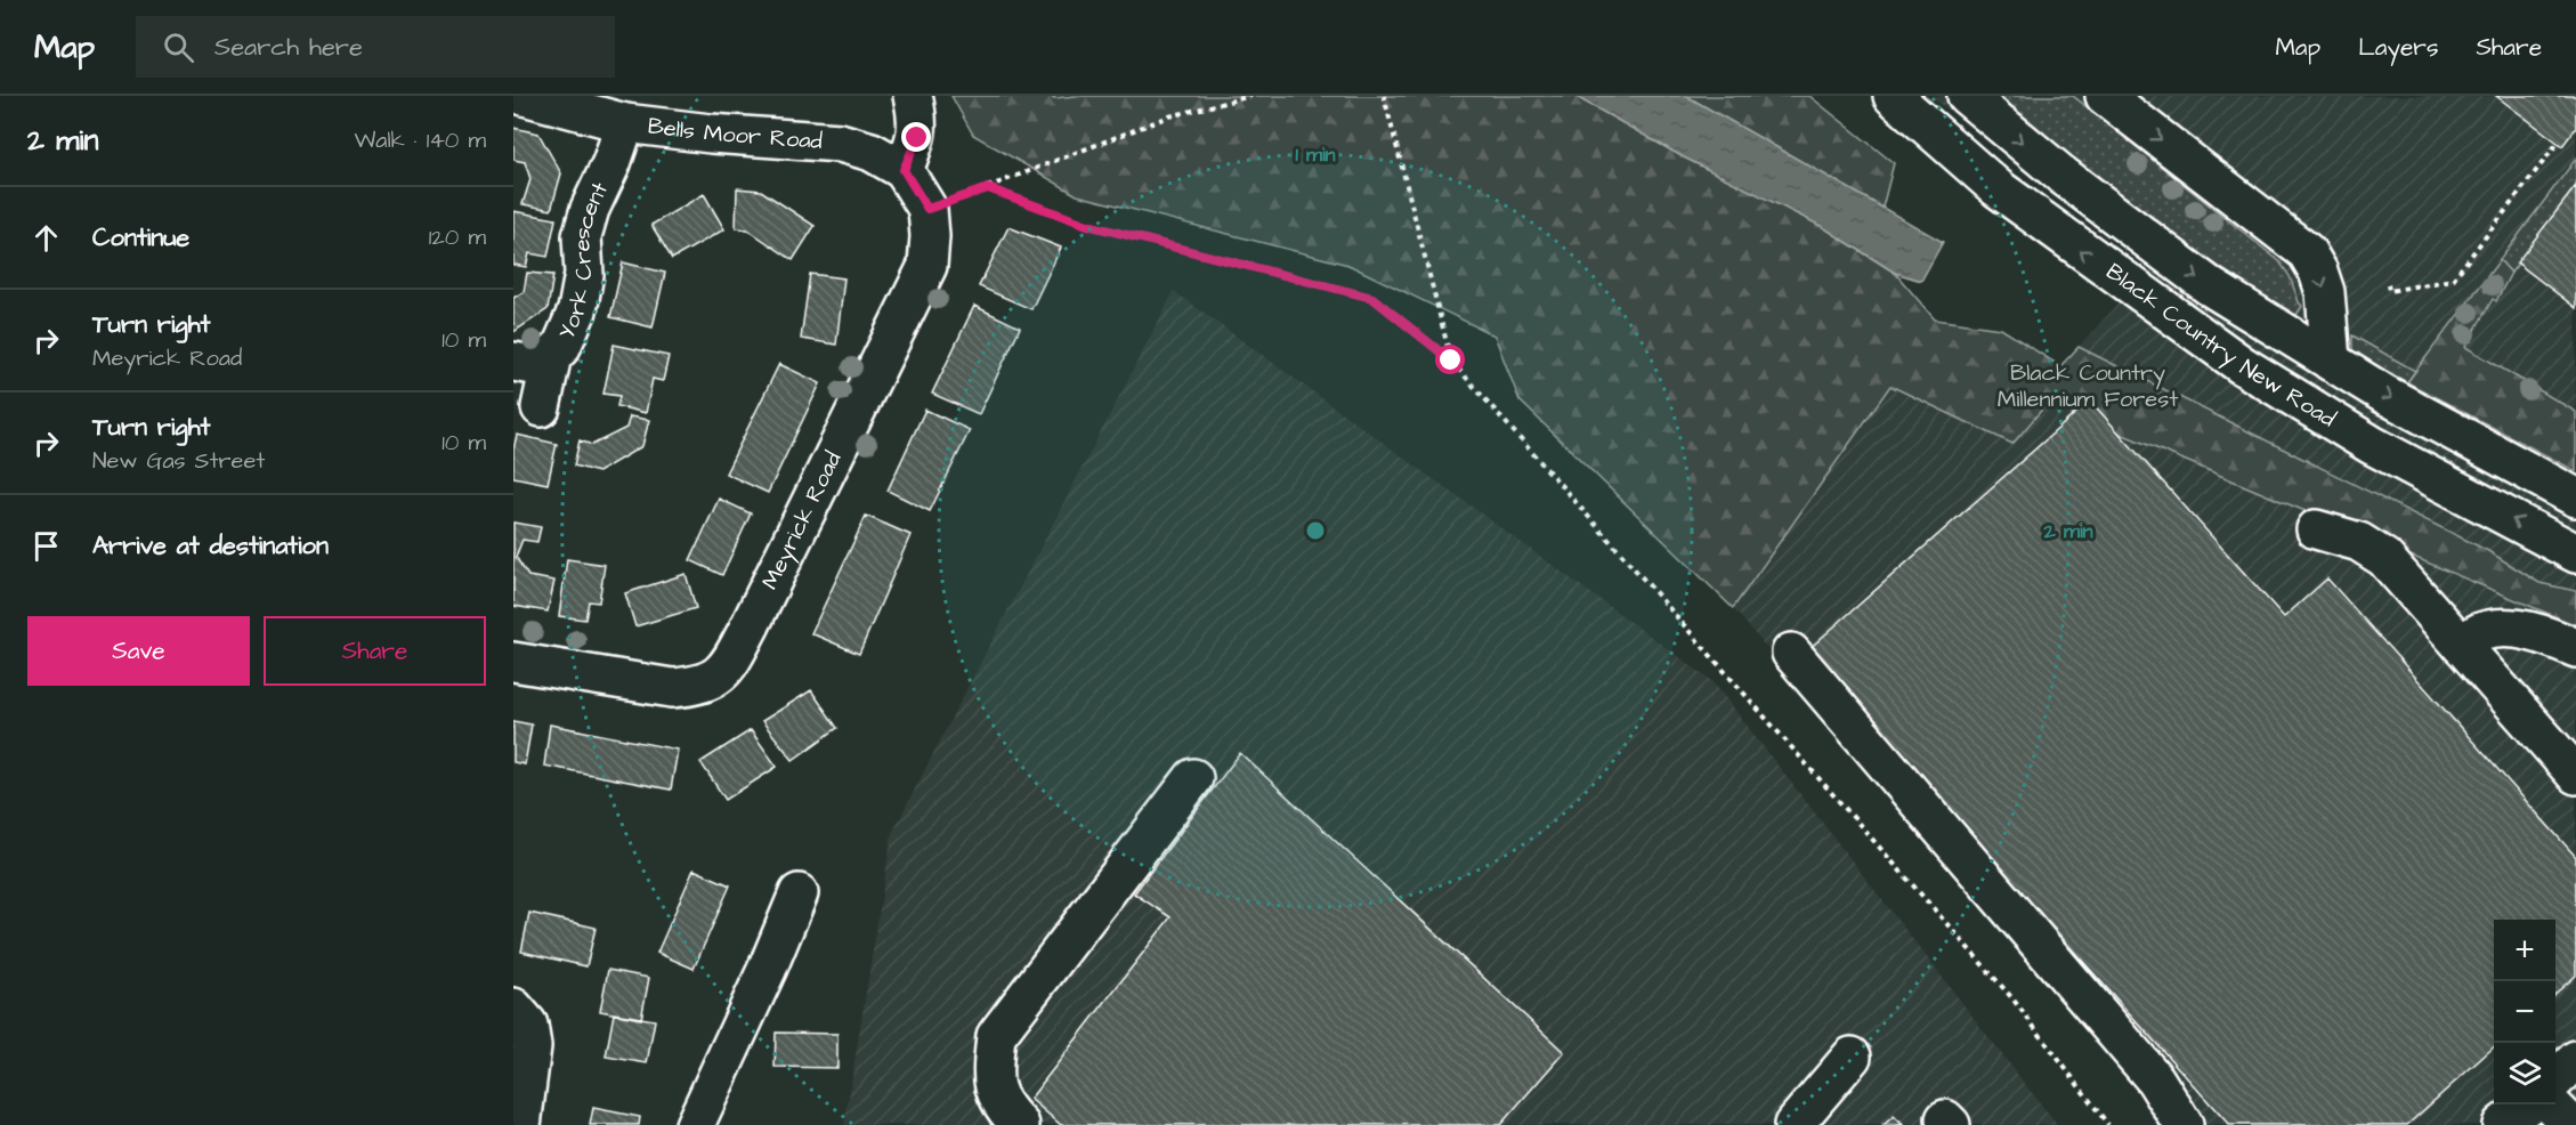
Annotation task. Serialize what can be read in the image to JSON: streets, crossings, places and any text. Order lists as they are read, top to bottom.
{
  "streets": {
    "main road": [
      "Bells Moor Road",
      "York Crescent",
      "Black Country New Road",
      "Meyrick Road"
    ]
  },
  "crossings": [
    ["Bells Moor Road", "York Crescent"],
    ["Bells Moor Road", "Meyrick Road"]
  ],
  "parks": ["Black Country Millennium Forest"],
  "page": {
    "header": "Map",
    "search": "Search here",
    "nav": ["Map", "Layers", "Share"],
    "heading": ["2 min", "Walk · 140 m"],
    "list": [
      ["Continue", "120 m"],
      ["Turn right", "Meyrick Road", "10 m"],
      ["Turn right", "New Gas Street", "10 m"],
      "Arrive at destination"
    ],
    "buttons": ["Save", "Share"],
    "map_buttons": ["+", "−"]
  },
  "rings": ["1 min", "2 min"]
}
